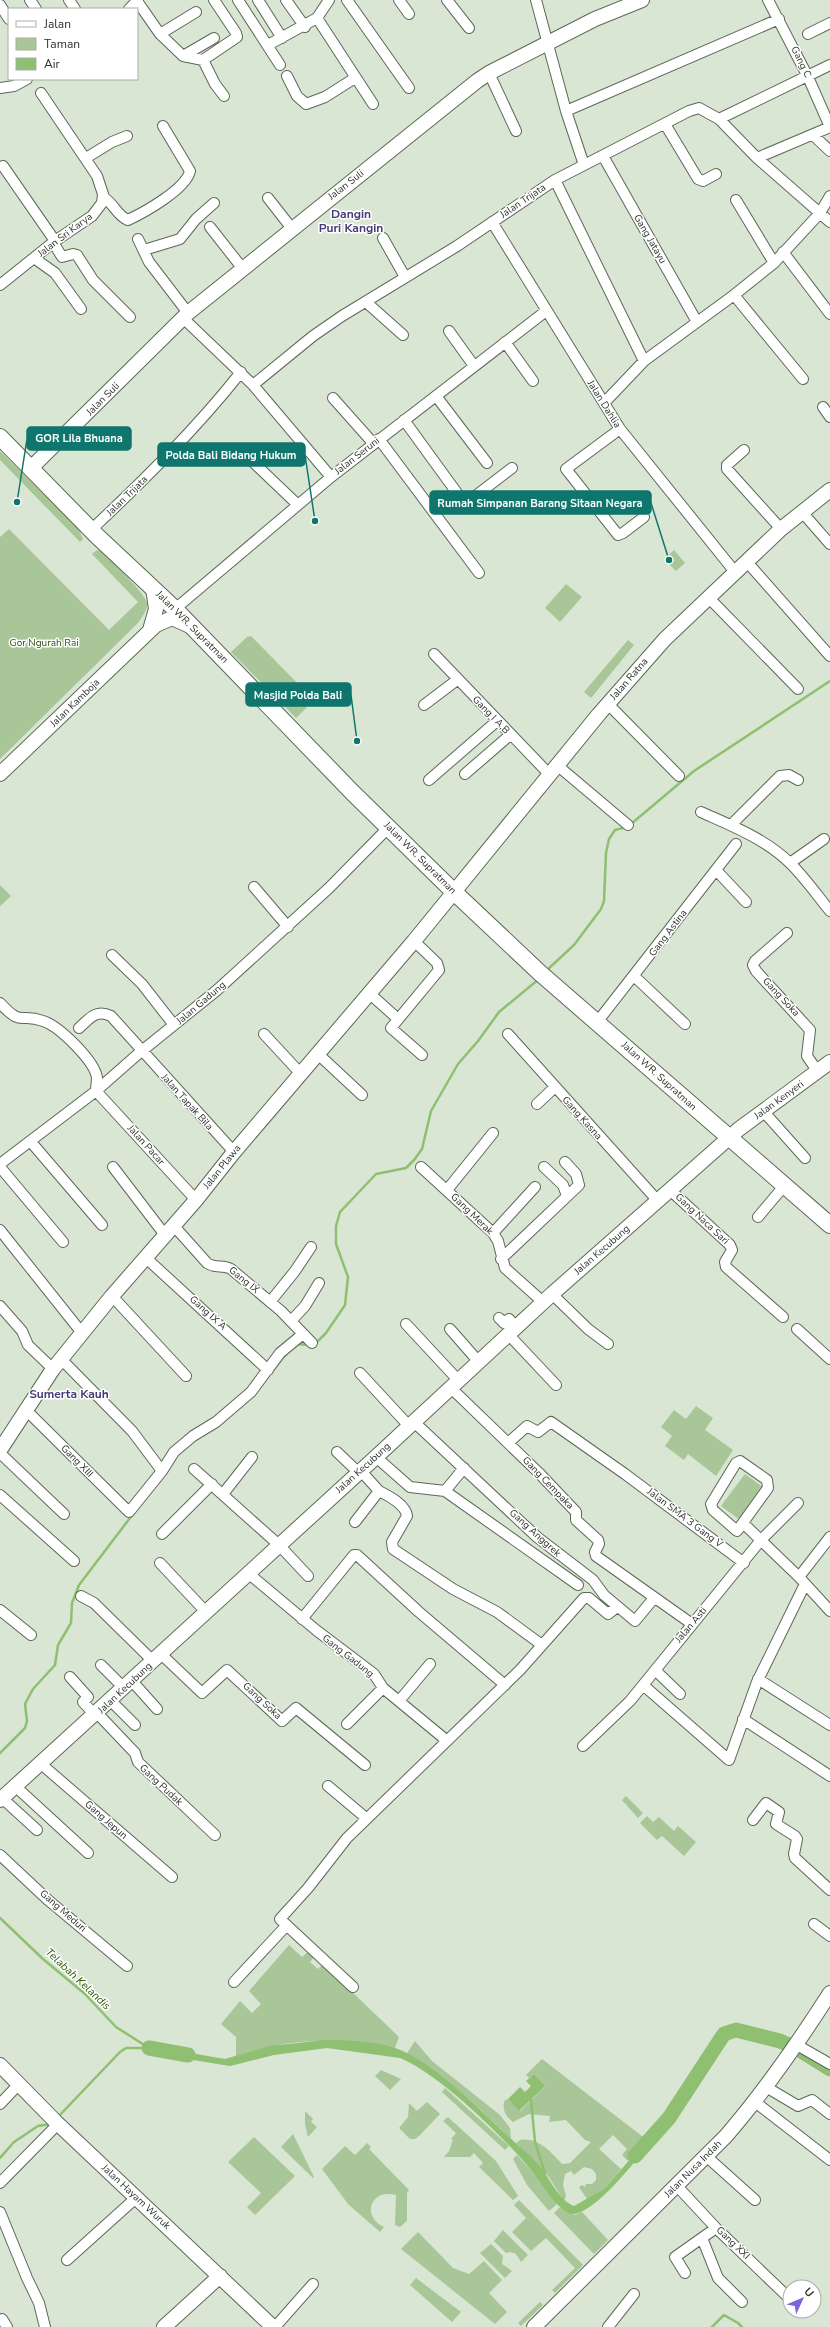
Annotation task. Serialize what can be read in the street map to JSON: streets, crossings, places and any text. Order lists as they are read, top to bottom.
{
  "streets": {
    "main road": ["Jalan WR. Supratman"],
    "street": [
      "Gang C",
      "Jalan Suli",
      "Jalan Trijata",
      "Jalan Sri Karya",
      "Gang Jatayu",
      "Jalan Dahlia",
      "Jalan Seruni",
      "Jalan Ratna",
      "Jalan Kamboja",
      "Gang I A,B",
      "Gang Astina",
      "Gang Soka",
      "Jalan Gadung",
      "Jalan Kenyeri",
      "Jalan Tapak Bila",
      "Gang Kasna",
      "Jalan Pacar",
      "Jalan Plawa",
      "Gang Merak",
      "Gang Naca Sari",
      "Jalan Kecubung",
      "Gang IX",
      "Gang IX A",
      "Gang XIII",
      "Gang Cempaka",
      "Jalan SMA 3 Gang V",
      "Gang Anggrek",
      "Jalan Asti",
      "Gang Gadung",
      "Gang Pudak",
      "Gang Jepun",
      "Gang Meduri",
      "Jalan Nusa Indah",
      "Jalan Hayam Wuruk",
      "Gang XXI"
    ]
  },
  "crossings": [
    ["Jalan Suli", "Jalan WR. Supratman"],
    ["Jalan Trijata", "Gang Jatayu"],
    ["Jalan Trijata", "Jalan Dahlia"],
    ["Jalan Trijata", "Jalan WR. Supratman"],
    ["Jalan Dahlia", "Jalan Seruni"],
    ["Jalan Dahlia", "Jalan Ratna"],
    ["Jalan Seruni", "Jalan WR. Supratman"],
    ["Jalan WR. Supratman", "Jalan Ratna"],
    ["Jalan WR. Supratman", "Jalan Kamboja"],
    ["Jalan WR. Supratman", "Gang Astina"],
    ["Jalan WR. Supratman", "Jalan Gadung"],
    ["Jalan WR. Supratman", "Jalan Kenyeri"],
    ["Jalan WR. Supratman", "Jalan Plawa"],
    ["Jalan WR. Supratman", "Jalan Kecubung"],
    ["Jalan Ratna", "Gang I A,B"],
    ["Jalan Ratna", "Jalan Plawa"],
    ["Gang Soka", "Jalan Kenyeri"],
    ["Gang Soka", "Jalan Kecubung"],
    ["Jalan Gadung", "Jalan Tapak Bila"],
    ["Jalan Gadung", "Jalan Pacar"],
    ["Jalan Kenyeri", "Jalan Kecubung"],
    ["Jalan Tapak Bila", "Jalan Plawa"],
    ["Gang Kasna", "Jalan Kecubung"],
    ["Jalan Pacar", "Jalan Plawa"],
    ["Jalan Plawa", "Gang IX"],
    ["Jalan Plawa", "Gang IX A"],
    ["Jalan Plawa", "Gang XIII"],
    ["Gang Merak", "Jalan Kecubung"],
    ["Gang Naca Sari", "Jalan Kecubung"],
    ["Jalan Kecubung", "Gang Cempaka"],
    ["Jalan Kecubung", "Gang Anggrek"],
    ["Jalan Kecubung", "Gang Gadung"],
    ["Jalan Kecubung", "Gang Pudak"],
    ["Jalan Kecubung", "Gang Jepun"],
    ["Gang Cempaka", "Jalan SMA 3 Gang V"],
    ["Gang Cempaka", "Gang Anggrek"],
    ["Jalan SMA 3 Gang V", "Jalan Asti"],
    ["Jalan Nusa Indah", "Gang XXI"]
  ],
  "districts": ["Dangin Puri Kangin", "Sumerta Kauh"],
  "water": ["Telabah Kelandis"],
  "parks": ["Gor Ngurah Rai"],
  "places": [
    "GOR Lila Bhuana",
    "Polda Bali Bidang Hukum",
    "Rumah Simpanan Barang Sitaan Negara",
    "Masjid Polda Bali"
  ],
  "legend": ["Jalan", "Taman", "Air"],
  "north": "top right"
}
